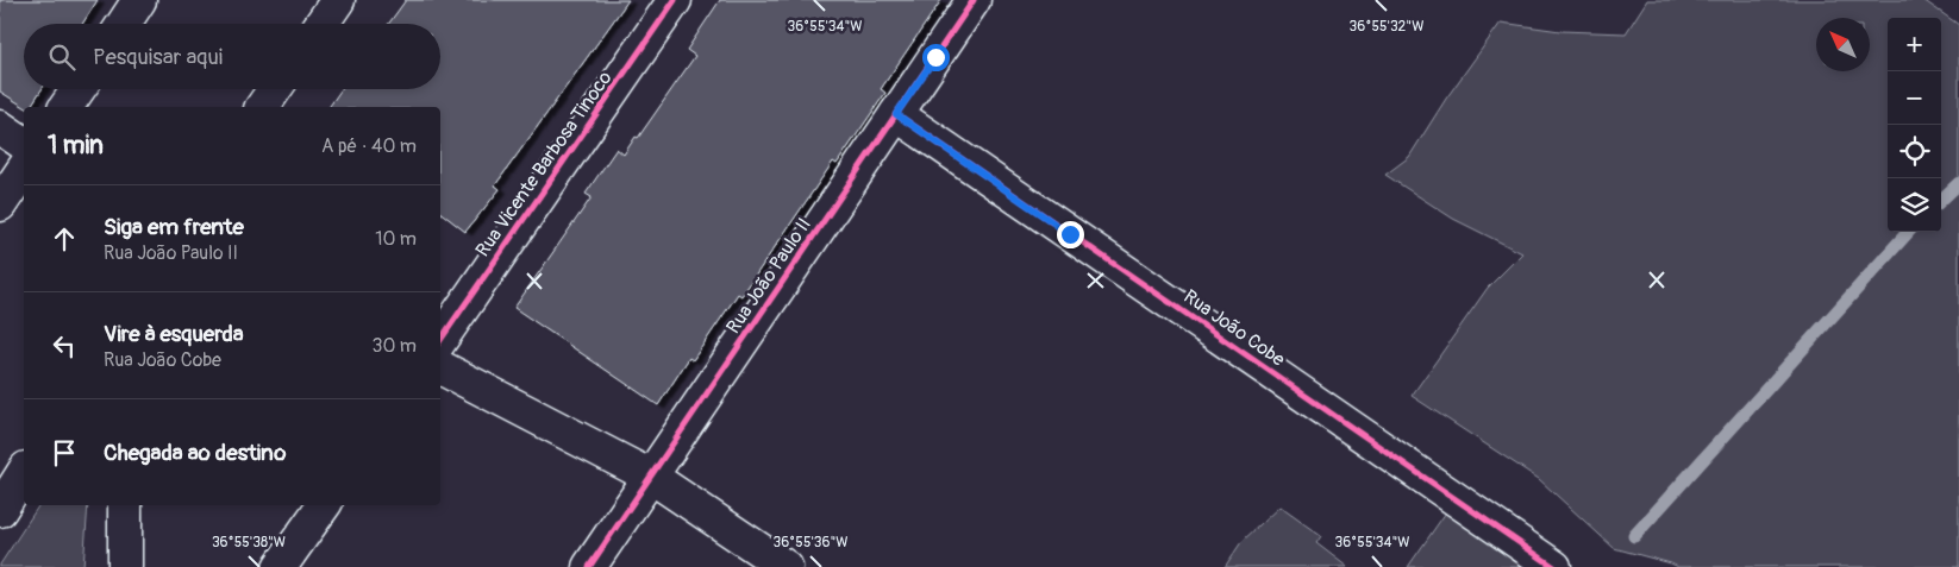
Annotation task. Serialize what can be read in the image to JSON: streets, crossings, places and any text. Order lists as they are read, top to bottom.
{
  "streets": {
    "street": ["Rua Vicente Barbosa Tinoco", "Rua João Paulo II", "Rua João Cobe"]
  },
  "crossings": [
    ["Rua João Paulo II", "Rua João Cobe"]
  ],
  "north": "top left",
  "page": {
    "map_buttons": ["+", "−"],
    "search": "Pesquisar aqui",
    "heading": ["1 min", "A pé · 40 m"],
    "list": [
      ["Siga em frente", "Rua João Paulo II", "10 m"],
      ["Vire à esquerda", "Rua João Cobe", "30 m"],
      "Chegada ao destino"
    ]
  },
  "coordinates": [
    "36°55'34\"W",
    "36°55'32\"W",
    "36°55'38\"W",
    "36°55'36\"W"
  ]
}
